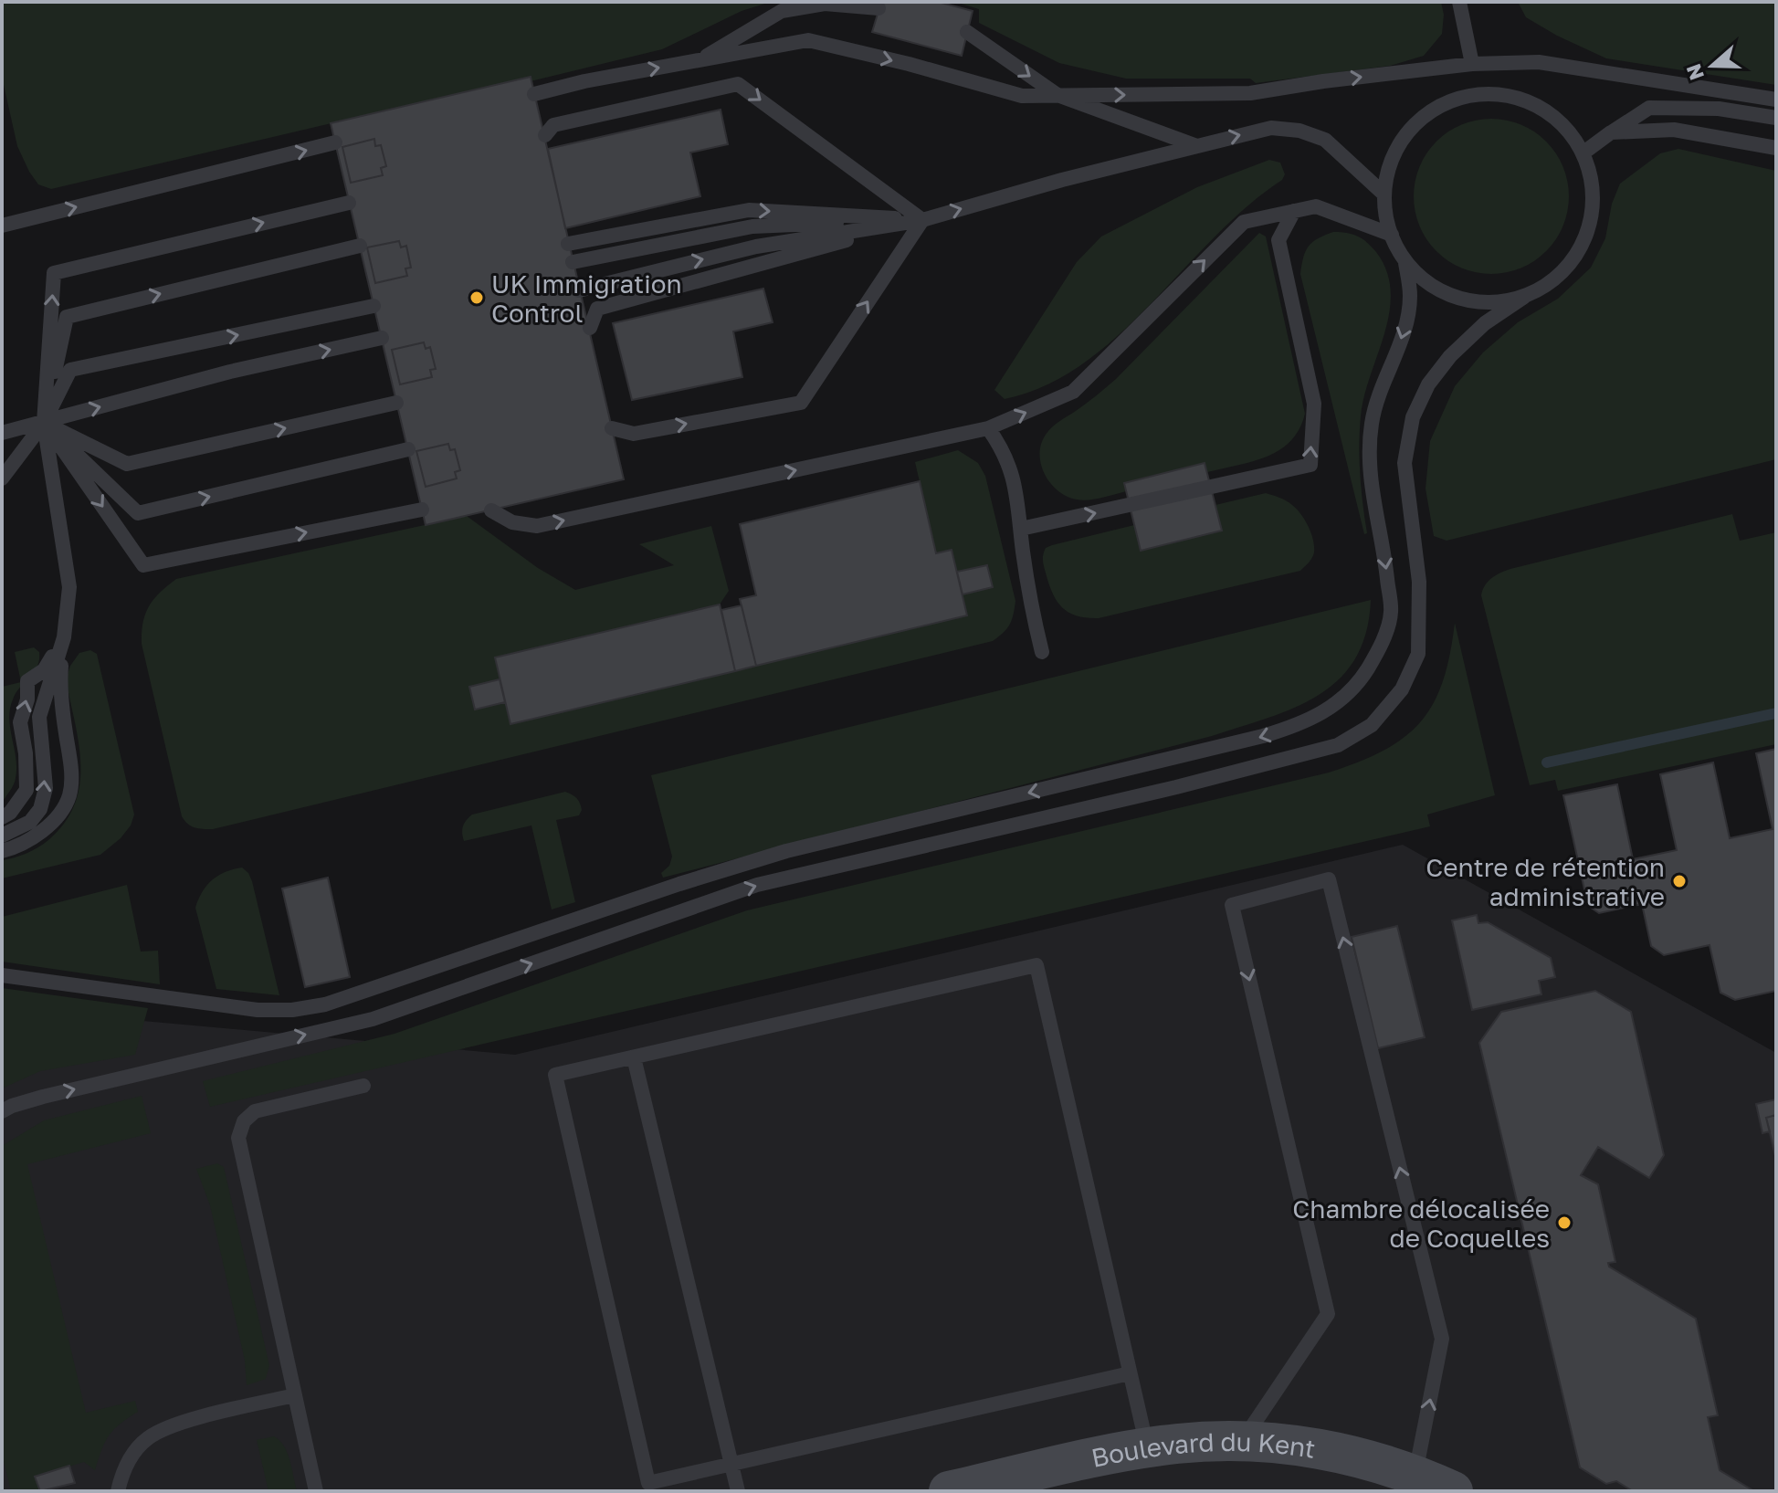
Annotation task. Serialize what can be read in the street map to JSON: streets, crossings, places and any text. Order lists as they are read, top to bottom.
{
  "streets": {
    "street": ["Boulevard du Kent"]
  },
  "places": ["UK Immigration Control", "Centre de rétention administrative", "Chambre délocalisée de Coquelles"],
  "north": "left"
}
